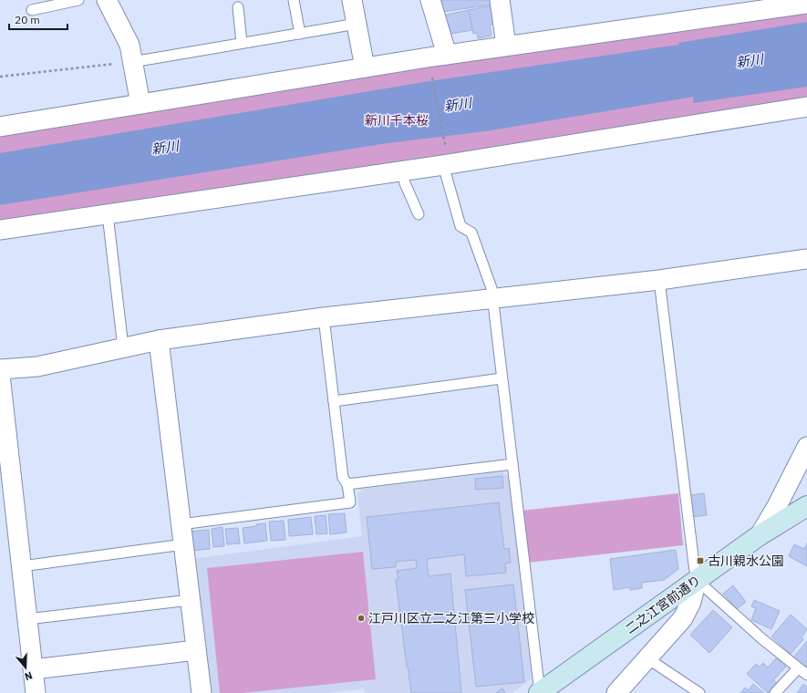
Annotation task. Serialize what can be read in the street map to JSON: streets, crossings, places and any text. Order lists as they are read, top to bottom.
{
  "streets": {
    "street": ["二之江宮前通り"]
  },
  "water": ["新川"],
  "parks": ["新川千本桜"],
  "places": {
    "transit": ["古川親水公園"],
    "other": ["江戸川区立二之江第三小学校"]
  },
  "scale_bar": "20 m",
  "north": "bottom"
}
